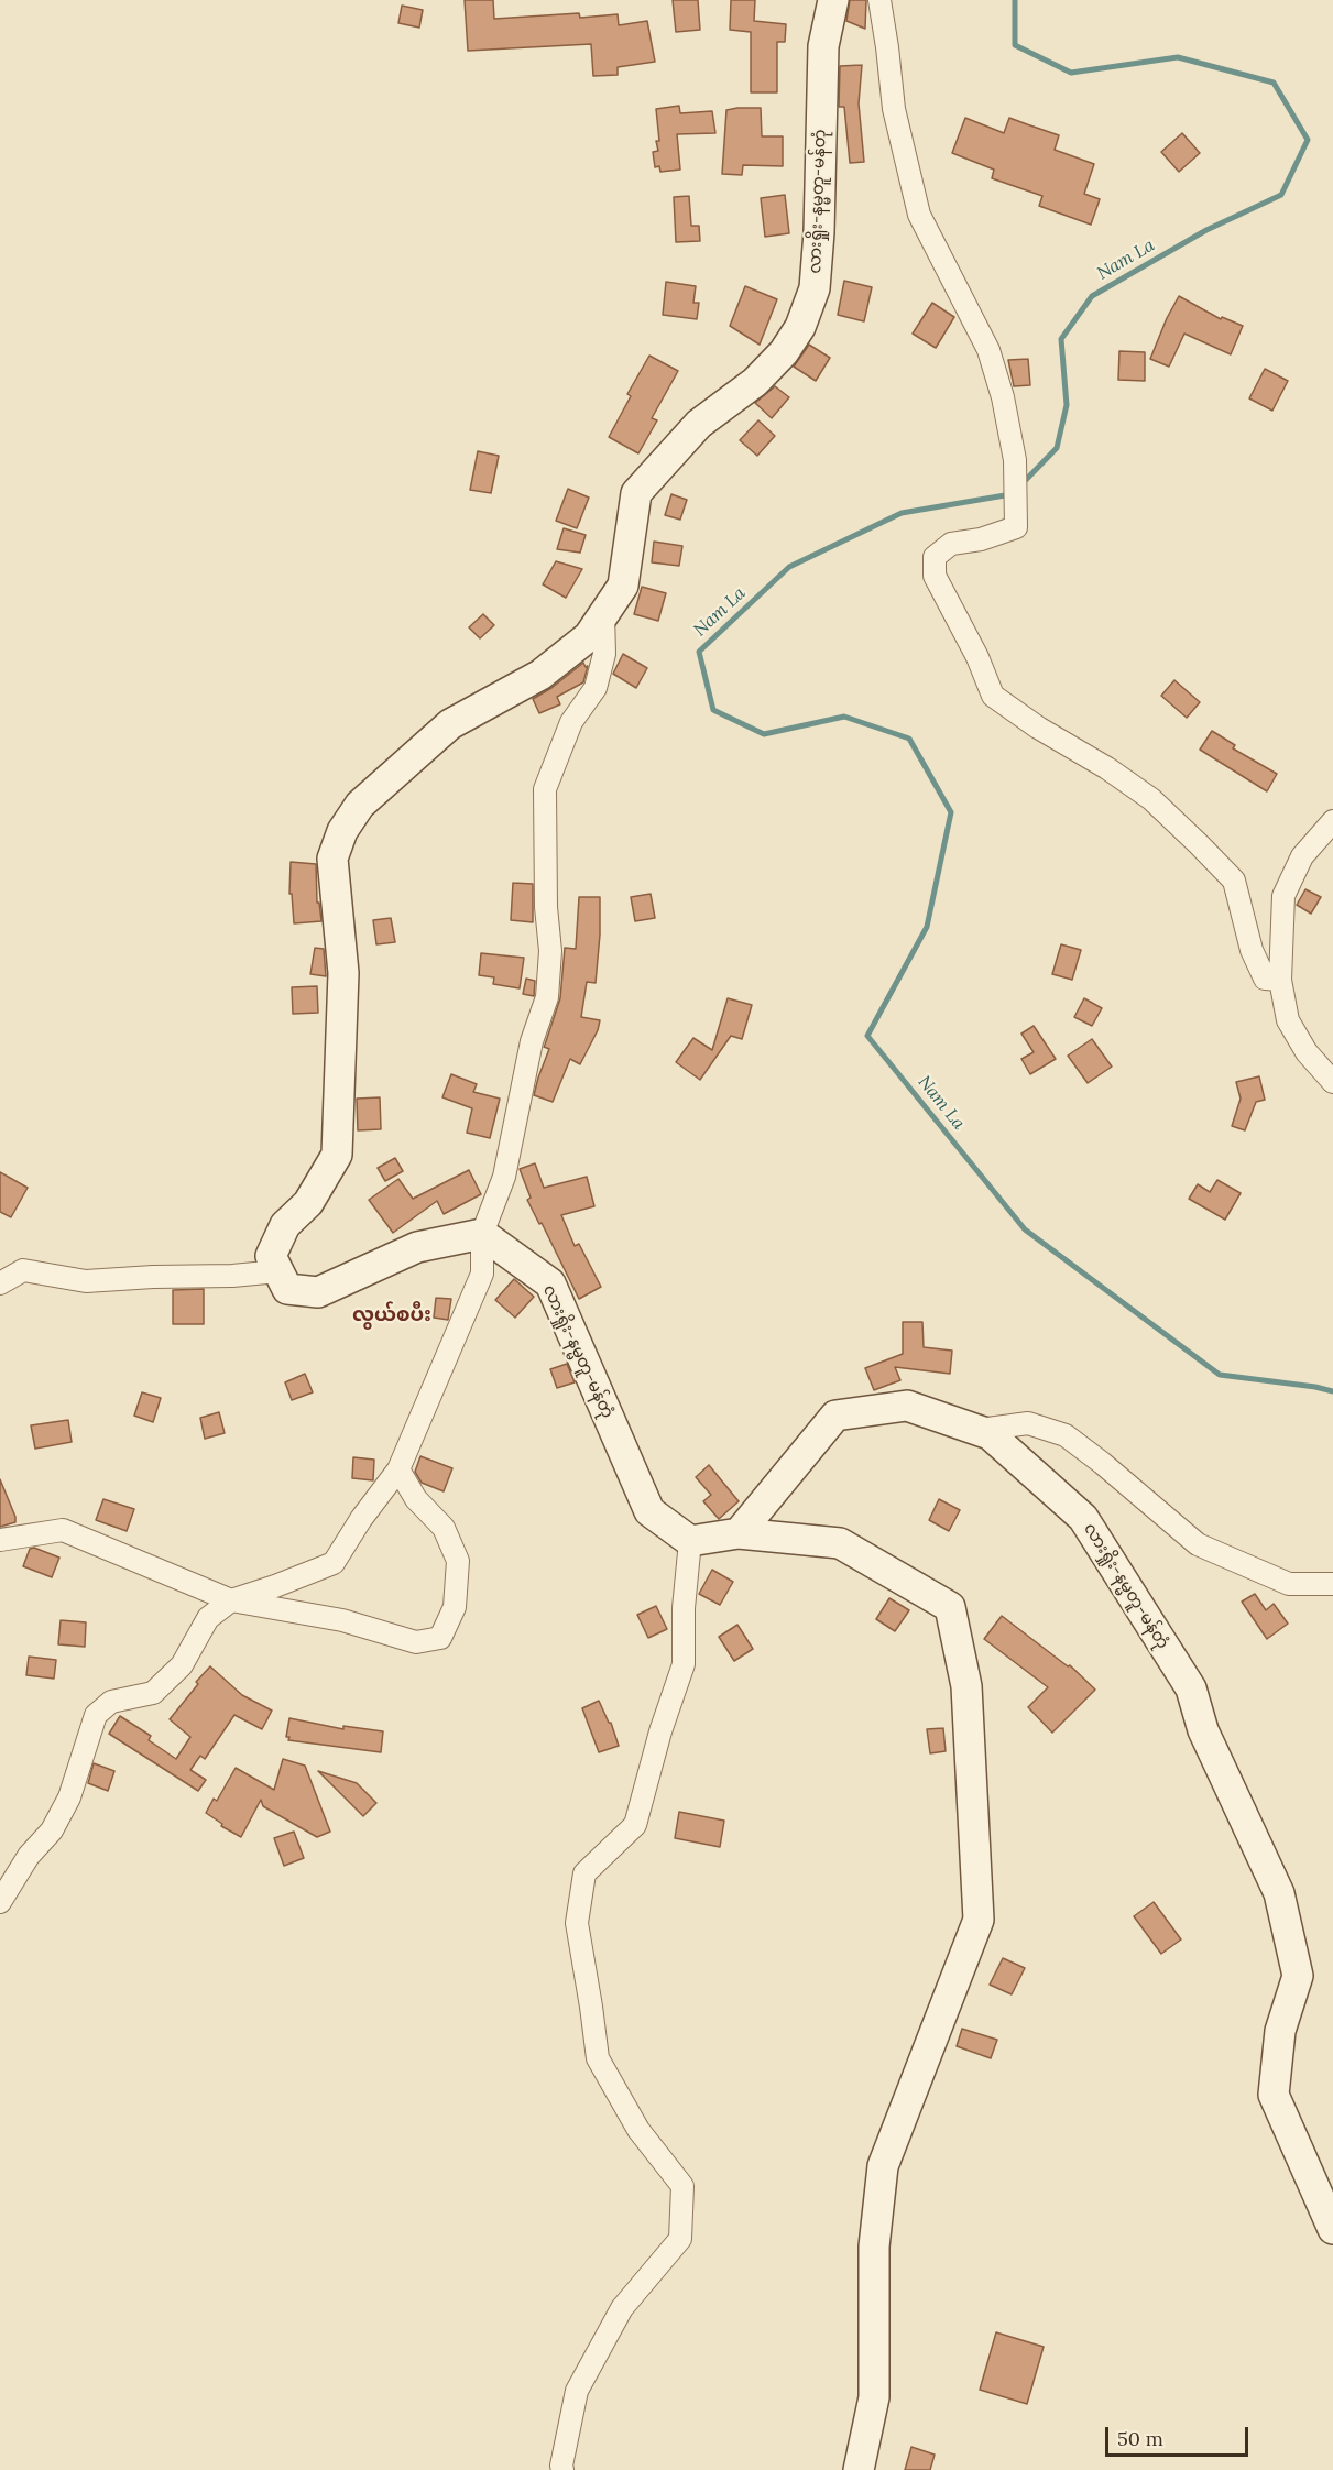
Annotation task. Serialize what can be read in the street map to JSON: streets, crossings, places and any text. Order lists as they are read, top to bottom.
{
  "streets": {
    "main road": ["လားရှိုး-နမ္မတူ-မန်တုံ"]
  },
  "districts": ["လွယ်စပီး"],
  "water": ["Nam La"],
  "scale_bar": "50 m"
}
